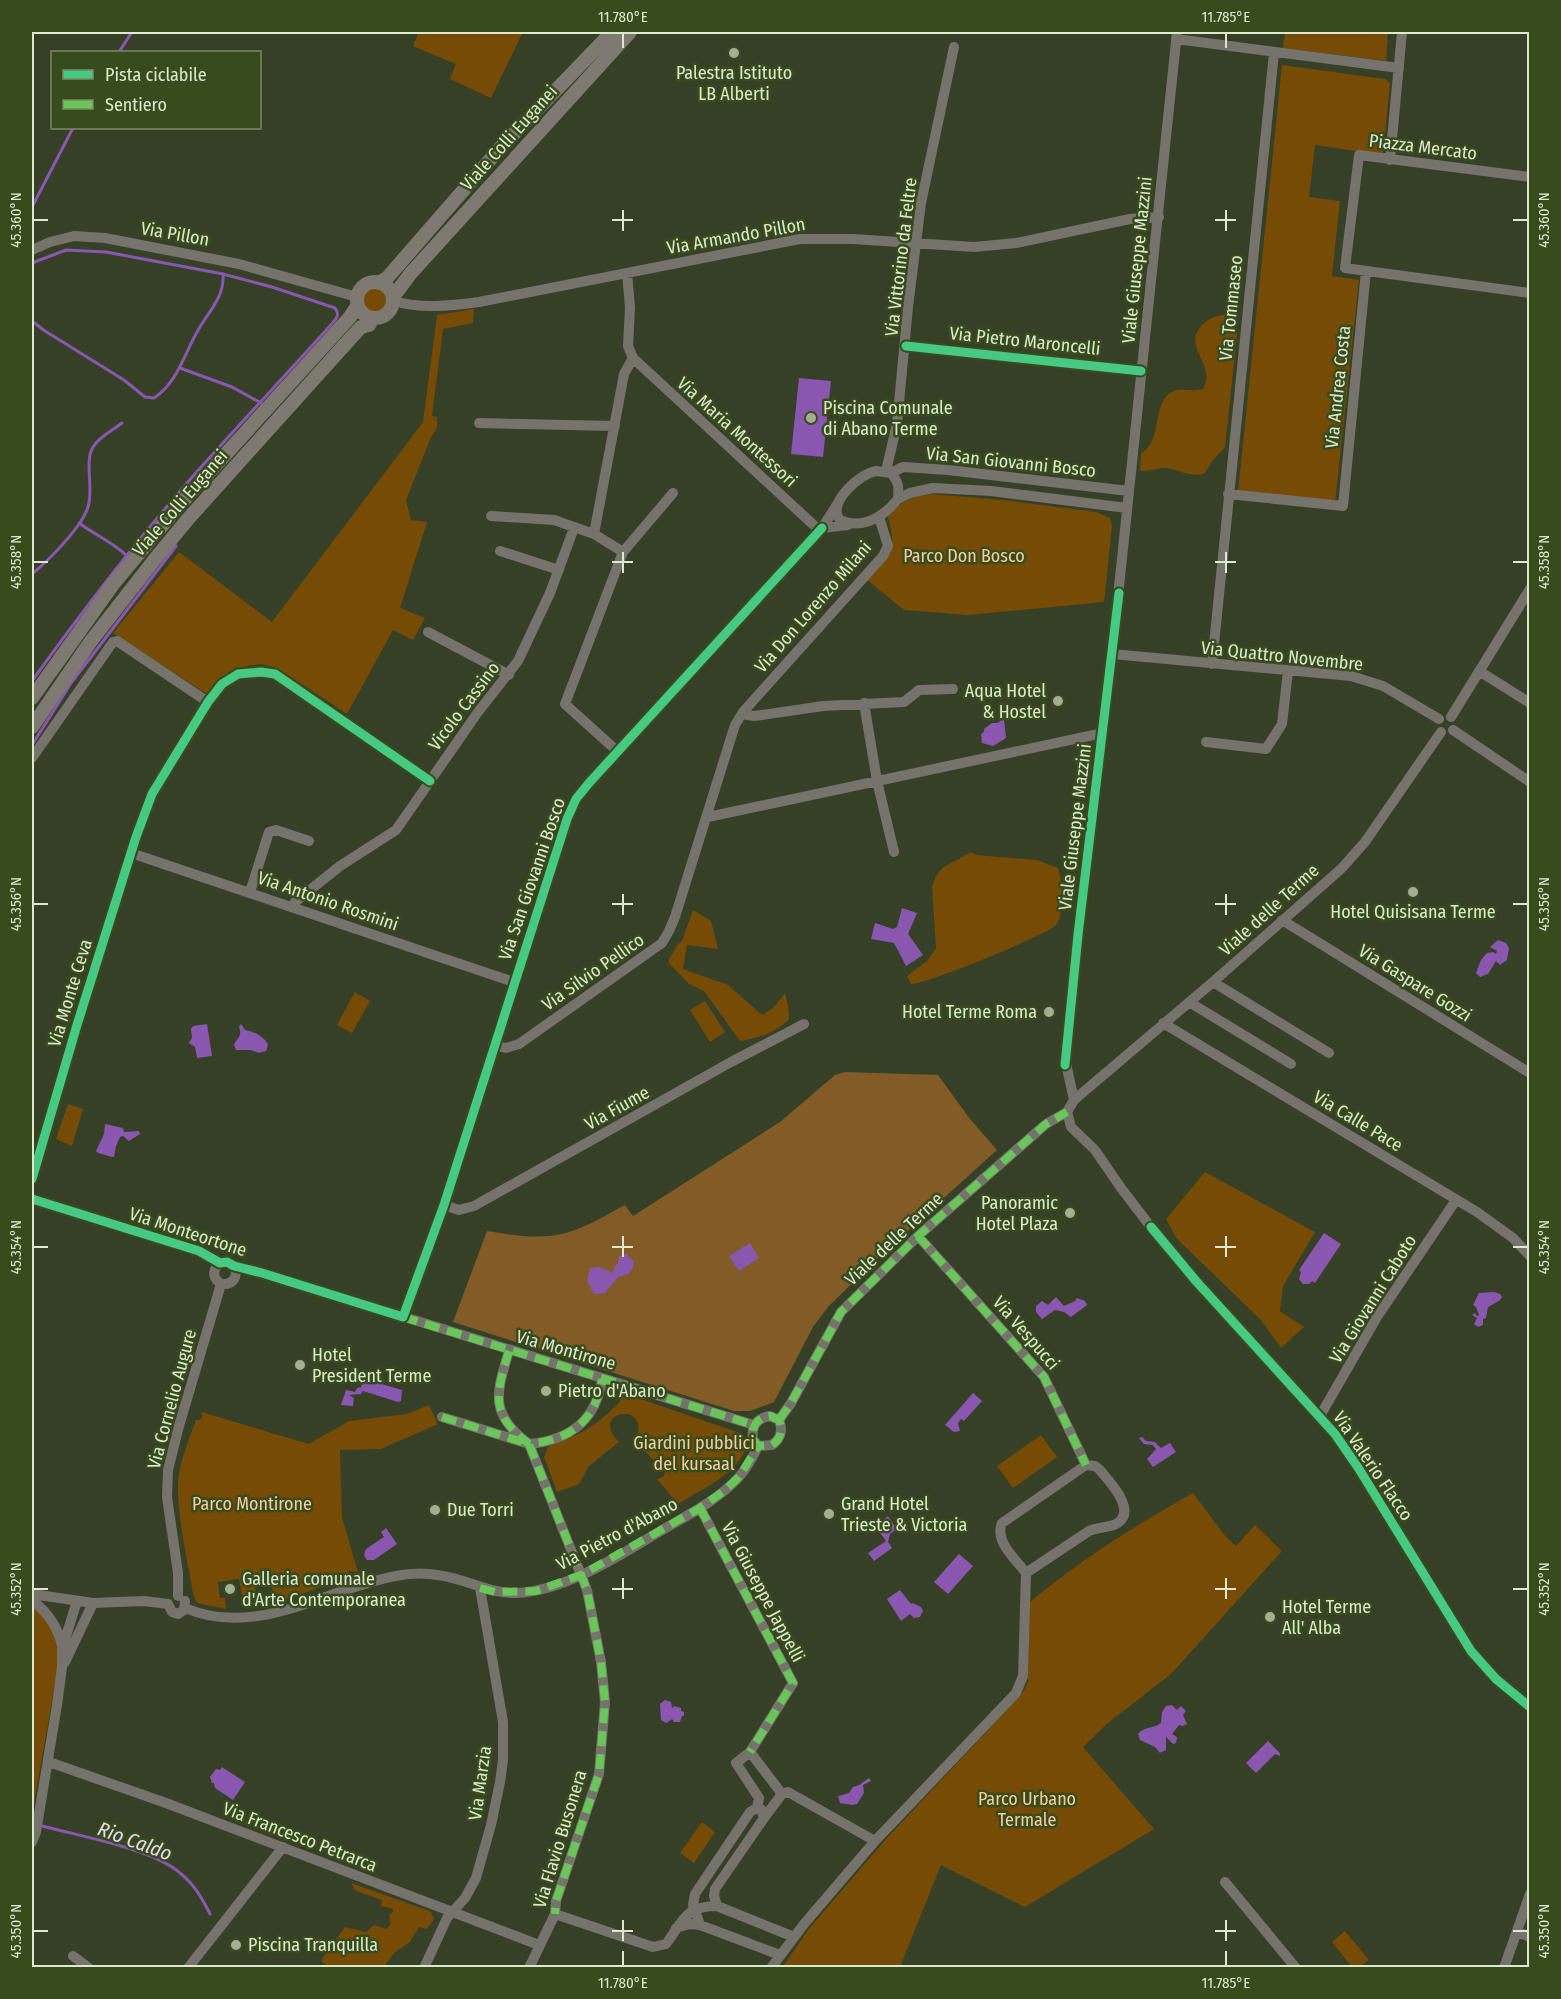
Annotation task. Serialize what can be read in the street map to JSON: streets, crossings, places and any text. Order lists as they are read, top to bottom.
{
  "streets": {
    "main road": ["Viale Colli Euganei"],
    "street": [
      "Piazza Mercato",
      "Via Pillon",
      "Via Armando Pillon",
      "Via Vittorino da Feltre",
      "Viale Giuseppe Mazzini",
      "Via Tommaseo",
      "Via Pietro Maroncelli",
      "Via Andrea Costa",
      "Via Maria Montessori",
      "Via San Giovanni Bosco",
      "Via Don Lorenzo Milani",
      "Via Quattro Novembre",
      "Vicolo Cassino",
      "Via Antonio Rosmini",
      "Viale delle Terme",
      "Via Silvio Pellico",
      "Via Gaspare Gozzi",
      "Via Monte Ceva",
      "Via Fiume",
      "Via Calle Pace",
      "Via Monteortone",
      "Via Giovanni Caboto",
      "Via Vespucci",
      "Via Montirone",
      "Via Cornelio Augure",
      "Via Valerio Flacco",
      "Via Pietro d'Abano",
      "Via Giuseppe Jappelli",
      "Via Marzia",
      "Via Francesco Petrarca",
      "Via Flavio Busonera"
    ]
  },
  "crossings": [
    ["Viale Colli Euganei", "Via Pillon"],
    ["Viale Colli Euganei", "Via Armando Pillon"],
    ["Piazza Mercato", "Via Andrea Costa"],
    ["Via Pillon", "Via Armando Pillon"],
    ["Via Armando Pillon", "Via Vittorino da Feltre"],
    ["Via Armando Pillon", "Viale Giuseppe Mazzini"],
    ["Via Vittorino da Feltre", "Via Pietro Maroncelli"],
    ["Via Vittorino da Feltre", "Via San Giovanni Bosco"],
    ["Via Vittorino da Feltre", "Via Don Lorenzo Milani"],
    ["Viale Giuseppe Mazzini", "Via Pietro Maroncelli"],
    ["Viale Giuseppe Mazzini", "Via San Giovanni Bosco"],
    ["Viale Giuseppe Mazzini", "Via Quattro Novembre"],
    ["Viale Giuseppe Mazzini", "Viale delle Terme"],
    ["Via Tommaseo", "Via Andrea Costa"],
    ["Via Tommaseo", "Via Quattro Novembre"],
    ["Via Maria Montessori", "Via San Giovanni Bosco"],
    ["Via San Giovanni Bosco", "Via Don Lorenzo Milani"],
    ["Via San Giovanni Bosco", "Via Antonio Rosmini"],
    ["Via San Giovanni Bosco", "Via Silvio Pellico"],
    ["Via San Giovanni Bosco", "Via Fiume"],
    ["Via San Giovanni Bosco", "Via Monteortone"],
    ["Via San Giovanni Bosco", "Via Montirone"],
    ["Via Don Lorenzo Milani", "Via Silvio Pellico"],
    ["Via Quattro Novembre", "Viale delle Terme"],
    ["Vicolo Cassino", "Via Antonio Rosmini"],
    ["Vicolo Cassino", "Via Monte Ceva"],
    ["Via Antonio Rosmini", "Via Monte Ceva"],
    ["Viale delle Terme", "Via Gaspare Gozzi"],
    ["Viale delle Terme", "Via Calle Pace"],
    ["Viale delle Terme", "Via Vespucci"],
    ["Viale delle Terme", "Via Montirone"],
    ["Viale delle Terme", "Via Valerio Flacco"],
    ["Viale delle Terme", "Via Pietro d'Abano"],
    ["Via Calle Pace", "Via Giovanni Caboto"],
    ["Via Monteortone", "Via Montirone"],
    ["Via Monteortone", "Via Cornelio Augure"],
    ["Via Giovanni Caboto", "Via Valerio Flacco"],
    ["Via Montirone", "Via Pietro d'Abano"],
    ["Via Cornelio Augure", "Via Pietro d'Abano"],
    ["Via Pietro d'Abano", "Via Giuseppe Jappelli"],
    ["Via Pietro d'Abano", "Via Marzia"],
    ["Via Pietro d'Abano", "Via Flavio Busonera"],
    ["Via Marzia", "Via Francesco Petrarca"],
    ["Via Francesco Petrarca", "Via Flavio Busonera"]
  ],
  "water": ["Rio Caldo"],
  "parks": [
    "Parco Don Bosco",
    "Giardini pubblici del kursaal",
    "Parco Montirone",
    "Parco Urbano Termale"
  ],
  "places": [
    "Palestra Istituto LB Alberti",
    "Piscina Comunale di Abano Terme",
    "Aqua Hotel & Hostel",
    "Hotel Quisisana Terme",
    "Hotel Terme Roma",
    "Panoramic Hotel Plaza",
    "Hotel President Terme",
    "Pietro d'Abano",
    "Due Torri",
    "Grand Hotel Trieste & Victoria",
    "Galleria comunale d'Arte Contemporanea",
    "Hotel Terme All' Alba",
    "Piscina Tranquilla"
  ],
  "legend": ["Pista ciclabile", "Sentiero"],
  "coordinates": [
    "11.780°E",
    "11.785°E",
    "45.360°N",
    "45.358°N",
    "45.356°N",
    "45.354°N",
    "45.352°N",
    "45.350°N"
  ]
}
